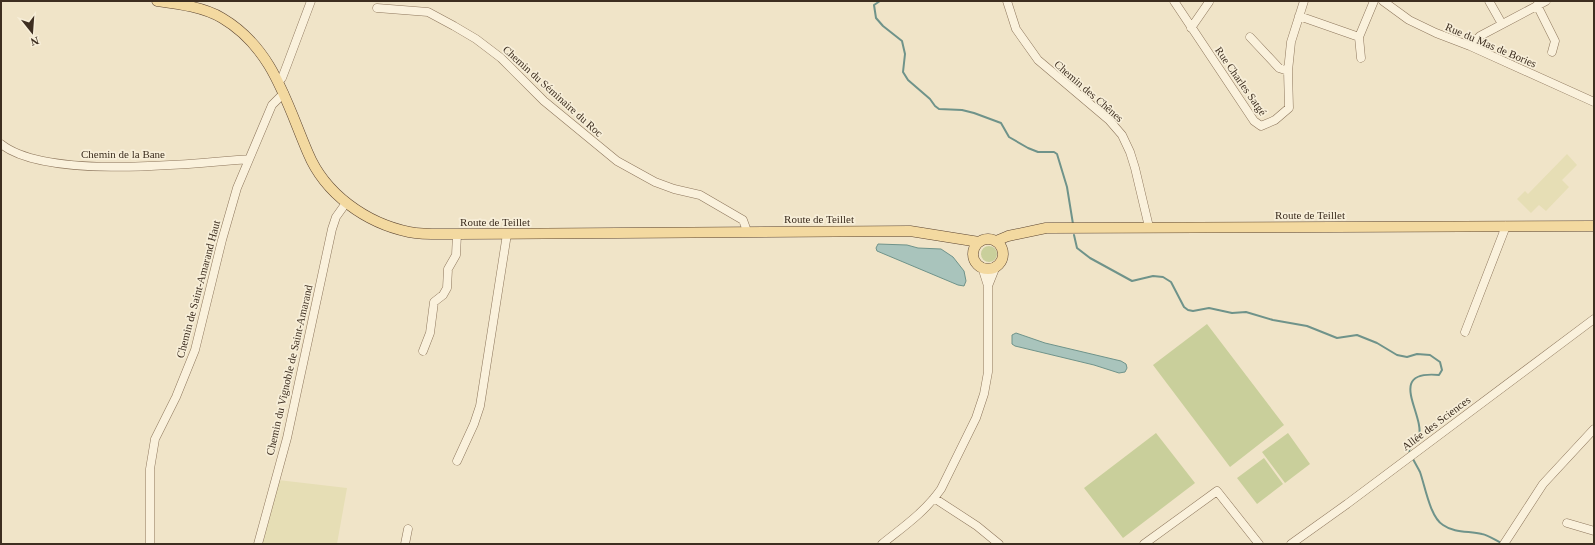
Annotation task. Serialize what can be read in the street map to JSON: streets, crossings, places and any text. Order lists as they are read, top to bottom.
{
  "streets": {
    "main road": ["Route de Teillet"],
    "street": [
      "Rue du Mas de Bories",
      "Rue Charles Satgé",
      "Chemin du Séminaire du Roc",
      "Chemin des Chênes",
      "Chemin de la Bane",
      "Chemin de Saint-Amarand Haut",
      "Chemin du Vignoble de Saint-Amarand",
      "Allée des Sciences"
    ]
  },
  "crossings": [
    ["Chemin du Séminaire du Roc", "Route de Teillet"],
    ["Chemin des Chênes", "Route de Teillet"],
    ["Chemin de la Bane", "Chemin de Saint-Amarand Haut"],
    ["Route de Teillet", "Chemin de Saint-Amarand Haut"],
    ["Route de Teillet", "Chemin du Vignoble de Saint-Amarand"]
  ],
  "north": "bottom"
}
